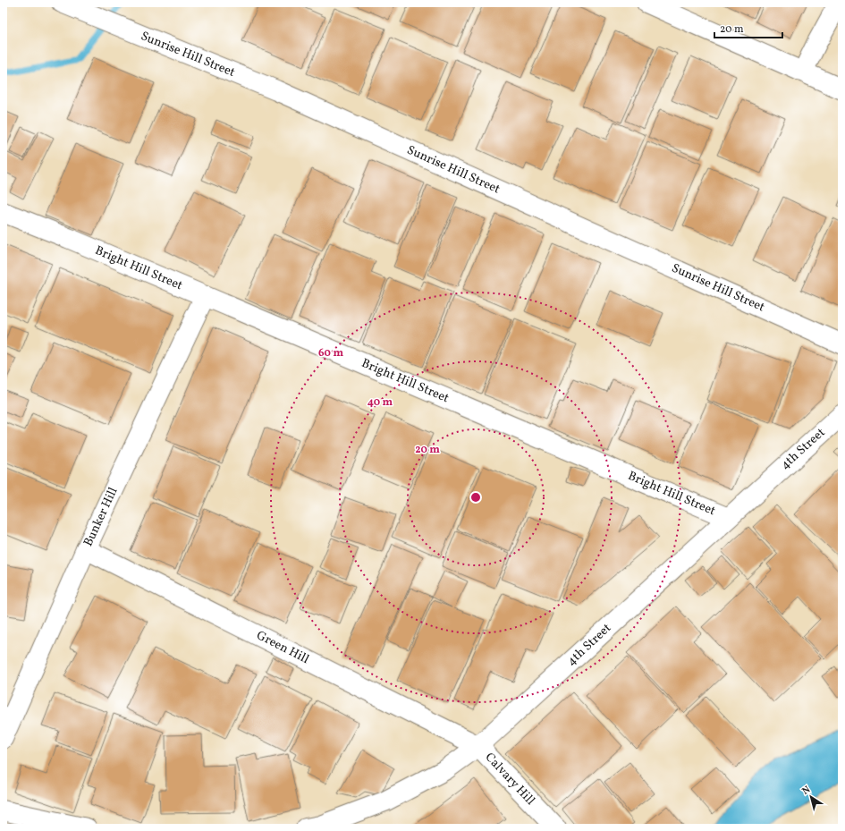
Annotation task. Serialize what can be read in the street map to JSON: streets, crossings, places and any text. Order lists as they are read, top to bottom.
{
  "streets": {
    "street": [
      "Sunrise Hill Street",
      "Bright Hill Street",
      "4th Street",
      "Bunker Hill",
      "Green Hill",
      "Calvary Hill"
    ]
  },
  "crossings": [
    ["Bright Hill Street", "4th Street"],
    ["Bright Hill Street", "Bunker Hill"],
    ["4th Street", "Green Hill"],
    ["4th Street", "Calvary Hill"],
    ["Bunker Hill", "Green Hill"],
    ["Green Hill", "Calvary Hill"]
  ],
  "scale_bar": "20 m",
  "north": "top left",
  "rings": ["60 m", "40 m", "20 m"]
}
